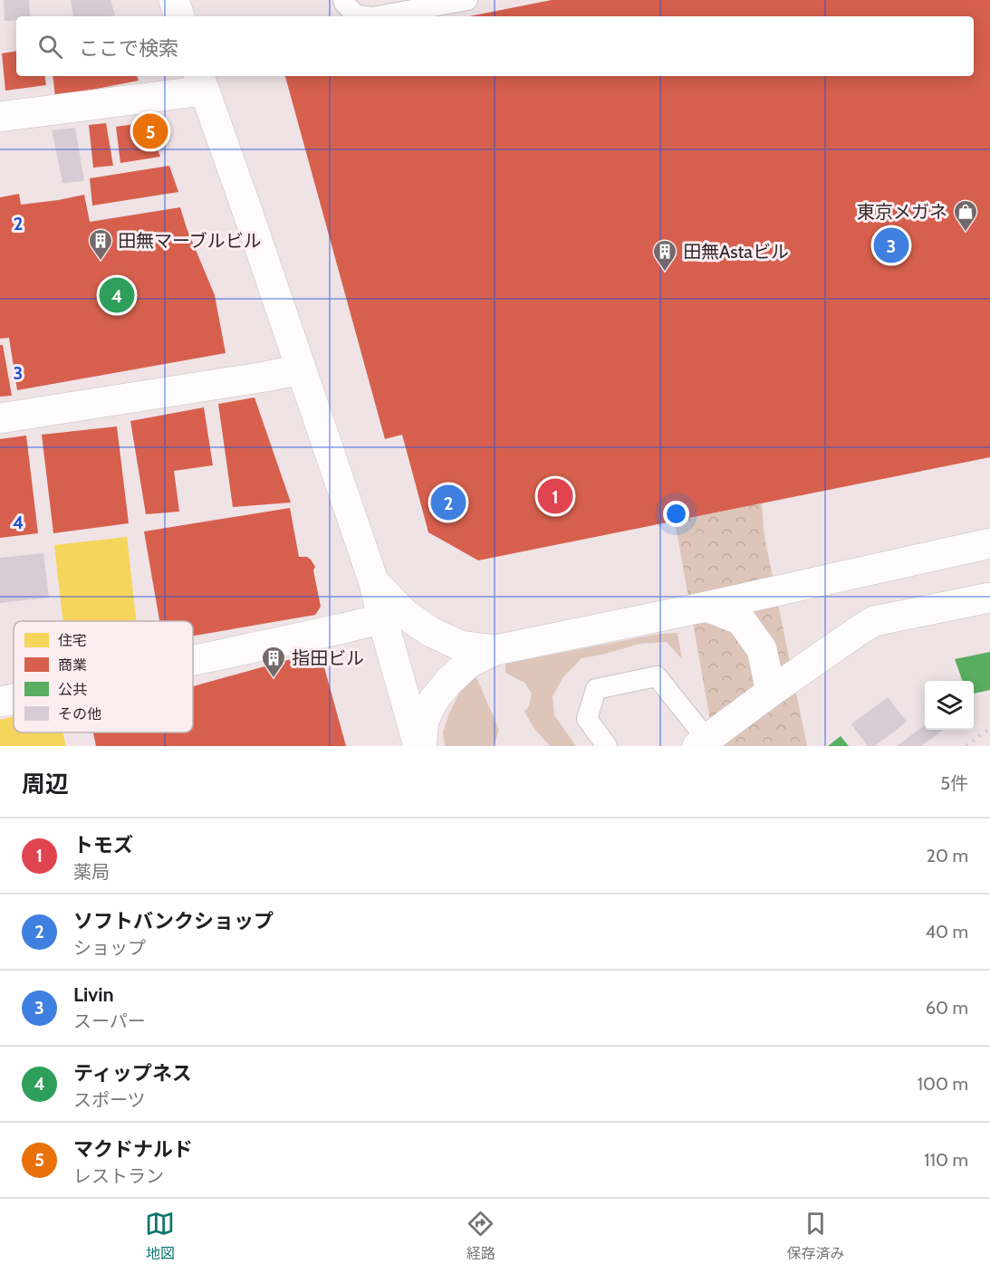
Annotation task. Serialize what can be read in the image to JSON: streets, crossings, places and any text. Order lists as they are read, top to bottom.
{
  "places": {
    "shop": ["東京メガネ"],
    "building": ["田無マーブルビル", "田無Astaビル", "指田ビル"]
  },
  "legend": [
    "住宅",
    "商業",
    "公共",
    "その他"
  ],
  "page": {
    "search": "ここで検索",
    "pins": [
      "5",
      "3",
      "4",
      "1",
      "2"
    ],
    "heading": ["周辺", "5件"],
    "list": [
      {
        "mark": "1",
        "name": "トモズ",
        "note": "薬局",
        "value": "20 m"
      },
      {
        "mark": "2",
        "name": "ソフトバンクショップ",
        "note": "ショップ",
        "value": "40 m"
      },
      {
        "mark": "3",
        "name": "Livin",
        "note": "スーパー",
        "value": "60 m"
      },
      {
        "mark": "4",
        "name": "ティップネス",
        "note": "スポーツ",
        "value": "100 m"
      },
      {
        "mark": "5",
        "name": "マクドナルド",
        "note": "レストラン",
        "value": "110 m"
      }
    ],
    "nav": ["地図", "経路", "保存済み"]
  },
  "grid": {
    "rows": ["2", "3", "4"]
  }
}
